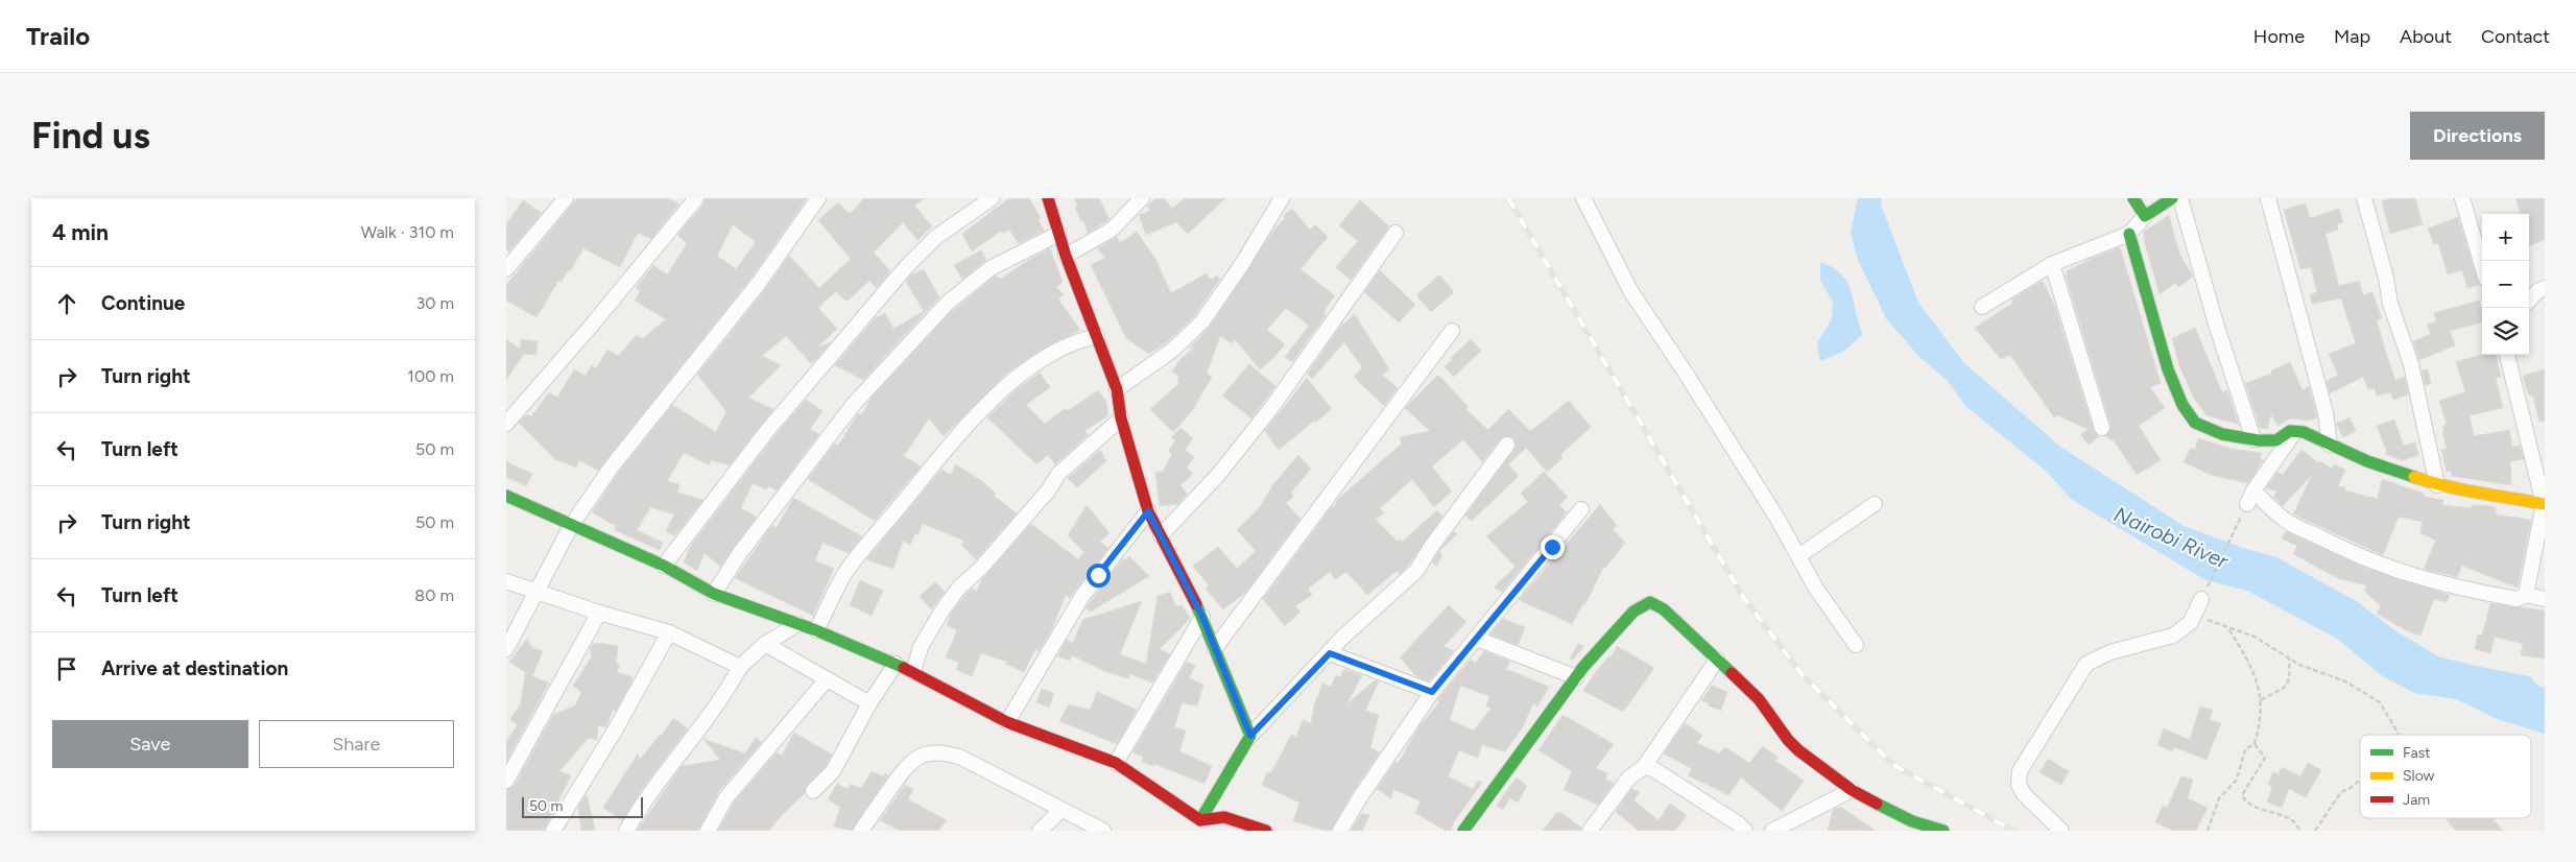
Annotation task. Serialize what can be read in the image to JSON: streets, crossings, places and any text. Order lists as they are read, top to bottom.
{
  "water": ["Nairobi River"],
  "legend": ["Fast", "Slow", "Jam"],
  "scale_bar": "50 m",
  "page": {
    "header": "Trailo",
    "nav": [
      "Home",
      "Map",
      "About",
      "Contact"
    ],
    "buttons": [
      "Directions",
      ["Save", "Share"]
    ],
    "title": "Find us",
    "heading": ["4 min", "Walk · 310 m"],
    "map_buttons": ["+", "−"],
    "list": [
      ["Continue", "30 m"],
      ["Turn right", "100 m"],
      ["Turn left", "50 m"],
      ["Turn right", "50 m"],
      ["Turn left", "80 m"],
      "Arrive at destination"
    ],
    "scale": "50 m"
  }
}
